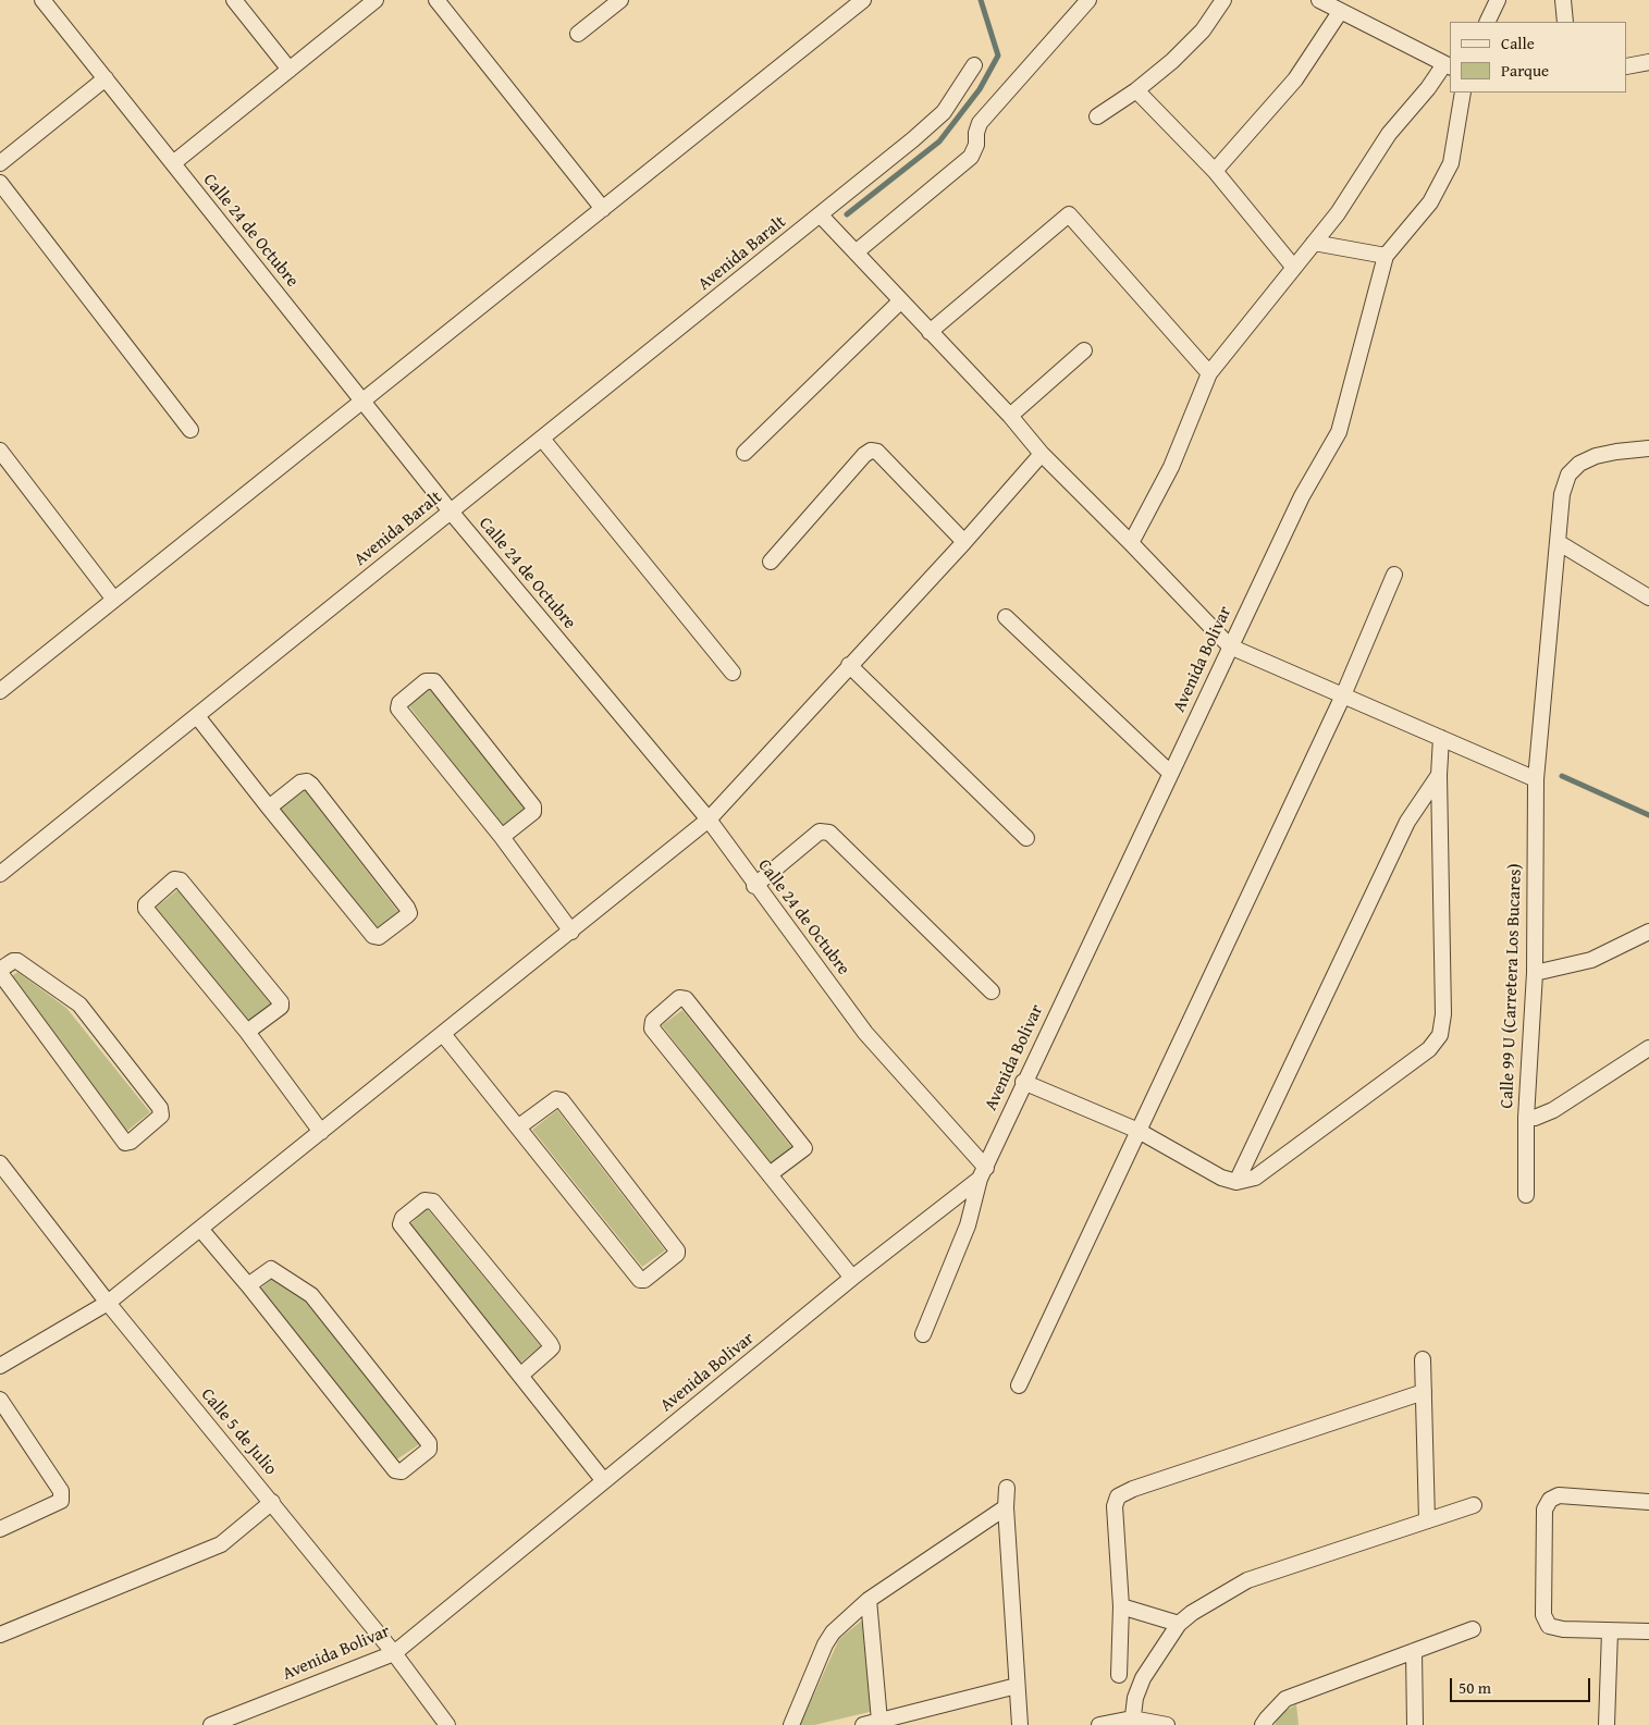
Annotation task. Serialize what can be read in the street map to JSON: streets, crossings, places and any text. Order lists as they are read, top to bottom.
{
  "streets": {
    "street": [
      "Calle 24 de Octubre",
      "Avenida Baralt",
      "Avenida Bolivar",
      "Calle 99 U (Carretera Los Bucares)",
      "Calle 5 de Julio"
    ]
  },
  "crossings": [
    ["Calle 24 de Octubre", "Avenida Baralt"],
    ["Calle 24 de Octubre", "Avenida Bolivar"],
    ["Avenida Bolivar", "Calle 5 de Julio"]
  ],
  "legend": ["Calle", "Parque"],
  "scale_bar": "50 m"
}
